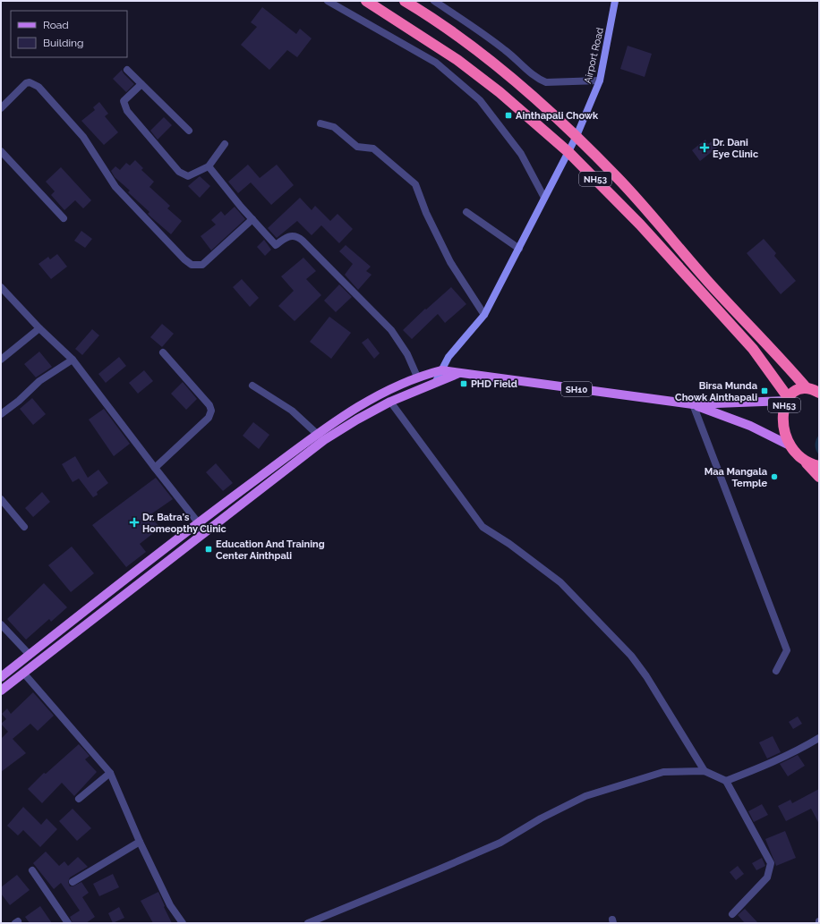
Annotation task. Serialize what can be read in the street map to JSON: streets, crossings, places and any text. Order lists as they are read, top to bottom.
{
  "streets": {
    "highway": ["NH53"],
    "main road": ["Airport Road", "SH10"]
  },
  "crossings": [
    ["Airport Road", "NH53"],
    ["Airport Road", "SH10"],
    ["NH53", "SH10"]
  ],
  "places": {
    "transit": [
      "Ainthapali Chowk",
      "PHD Field",
      "Birsa Munda Chowk Ainthapali",
      "Education And Training Center Ainthpali"
    ],
    "health": ["Dr. Dani Eye Clinic", "Dr. Batra's Homeopthy Clinic"],
    "other": ["Maa Mangala Temple"]
  },
  "legend": ["Road", "Building"]
}
